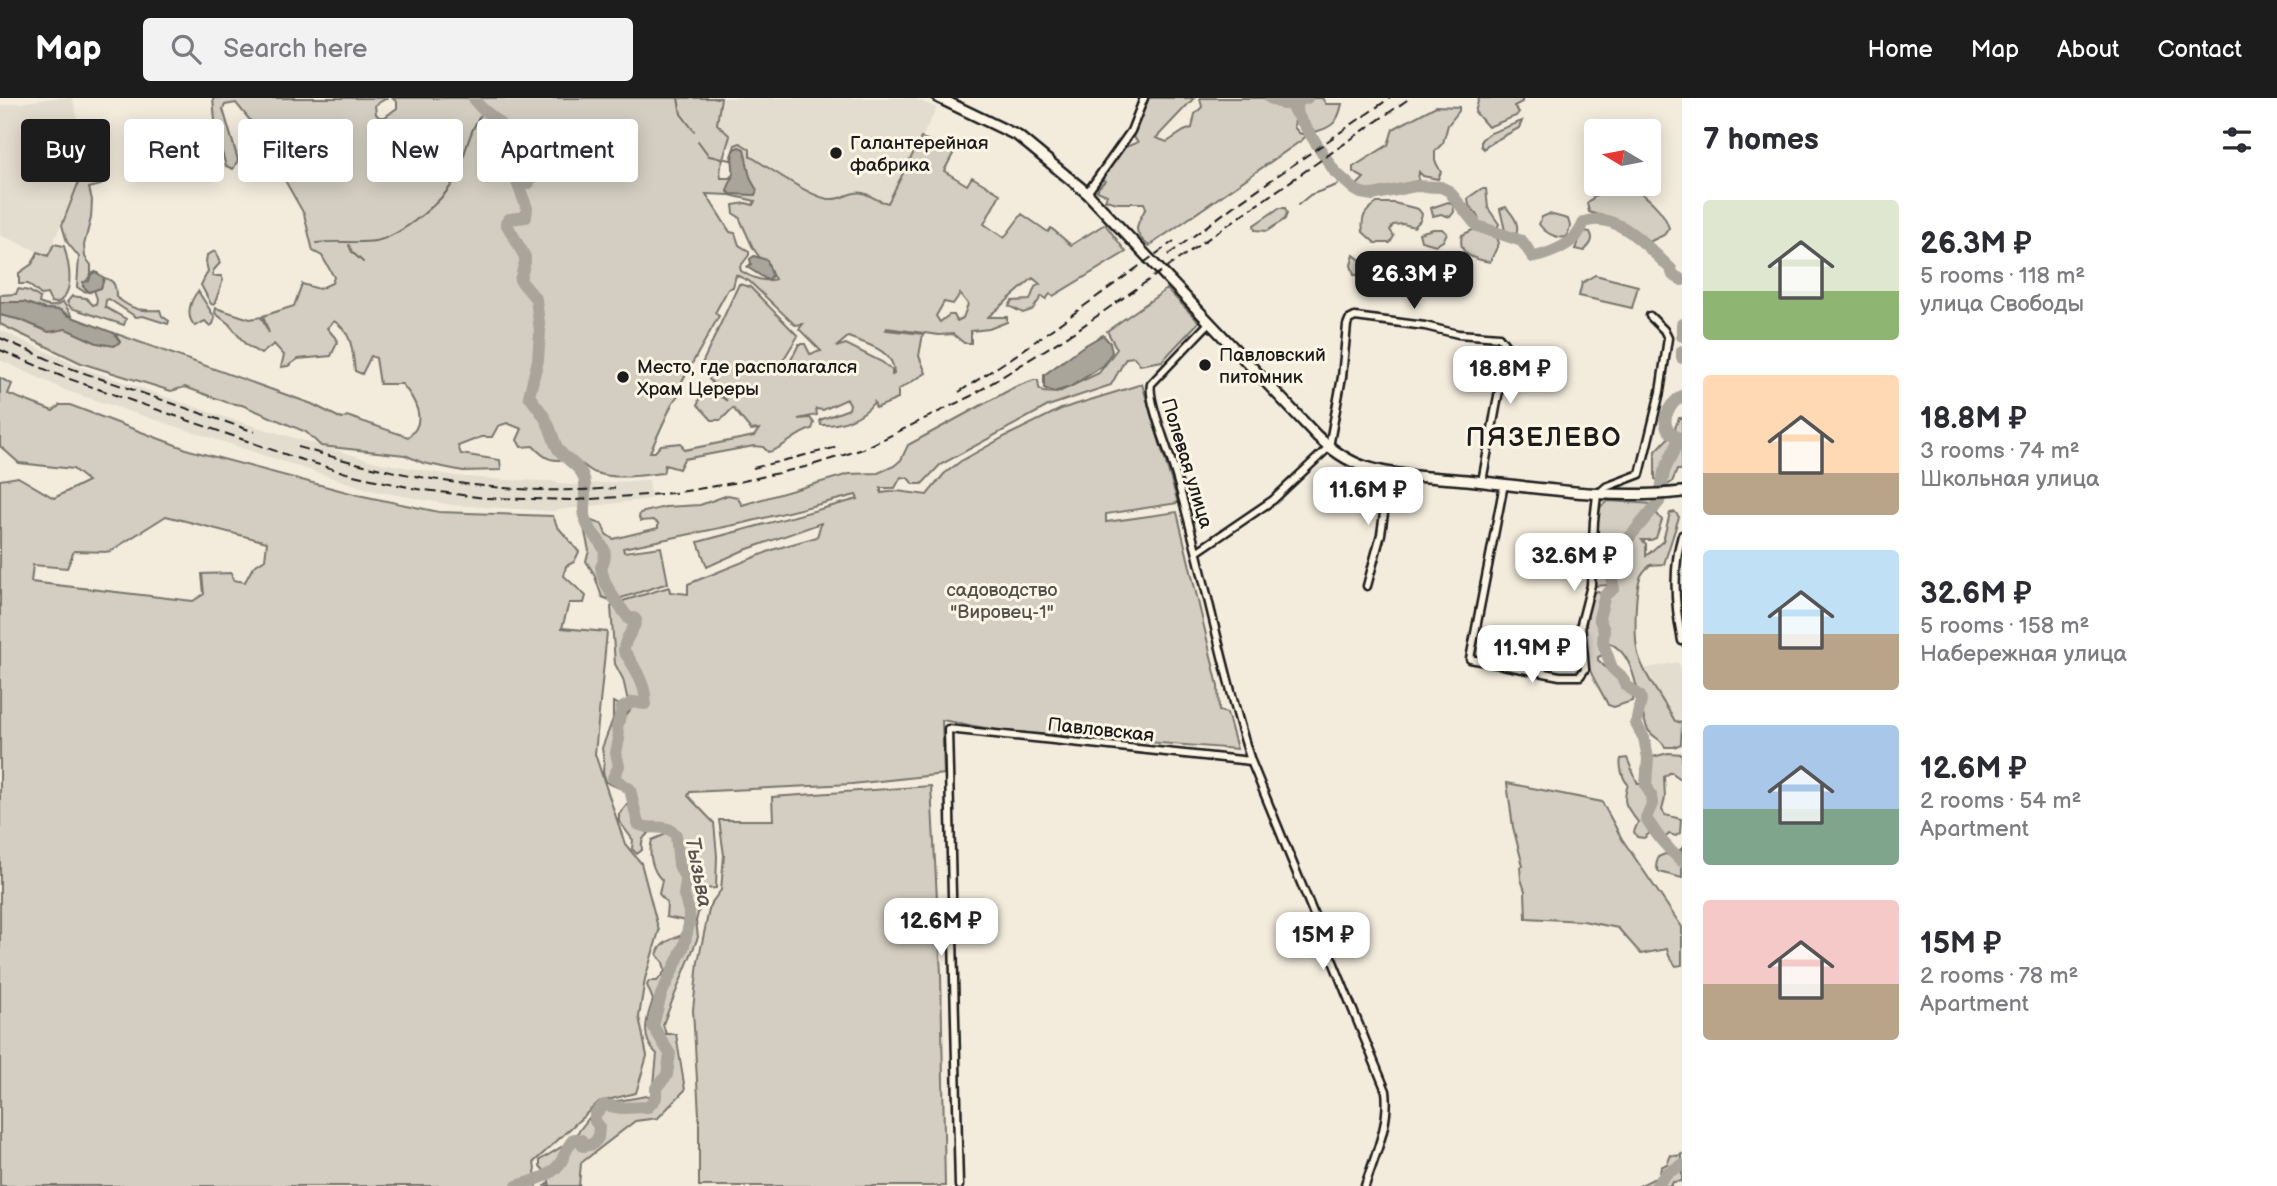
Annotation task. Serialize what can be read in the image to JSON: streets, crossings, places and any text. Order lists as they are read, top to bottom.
{
  "streets": {
    "street": ["Полевая улица", "Павловская"]
  },
  "districts": ["ПЯЗЕЛЕВО"],
  "water": ["Тызьва"],
  "parks": ["садоводство \"Вировец-1\""],
  "places": ["Галантерейная фабрика", "Павловский питомник", "Место, где располагался Храм Цереры"],
  "north": "left",
  "page": {
    "header": "Map",
    "search": "Search here",
    "nav": [
      "Home",
      "Map",
      "About",
      "Contact"
    ],
    "heading": "7 homes",
    "chip": [
      "Buy",
      "Rent",
      "Filters",
      "New",
      "Apartment"
    ],
    "list": [
      {
        "name": "26.3M ₽",
        "note": "5 rooms · 118 m² · улица Свободы"
      },
      {
        "name": "18.8M ₽",
        "note": "3 rooms · 74 m² · Школьная улица"
      },
      {
        "name": "32.6M ₽",
        "note": "5 rooms · 158 m² · Набережная улица"
      },
      {
        "name": "12.6M ₽",
        "note": "2 rooms · 54 m² · Apartment"
      },
      {
        "name": "15M ₽",
        "note": "2 rooms · 78 m² · Apartment"
      }
    ],
    "price": [
      "26.3M ₽",
      "18.8M ₽",
      "11.6M ₽",
      "32.6M ₽",
      "11.9M ₽",
      "12.6M ₽",
      "15M ₽"
    ]
  }
}
